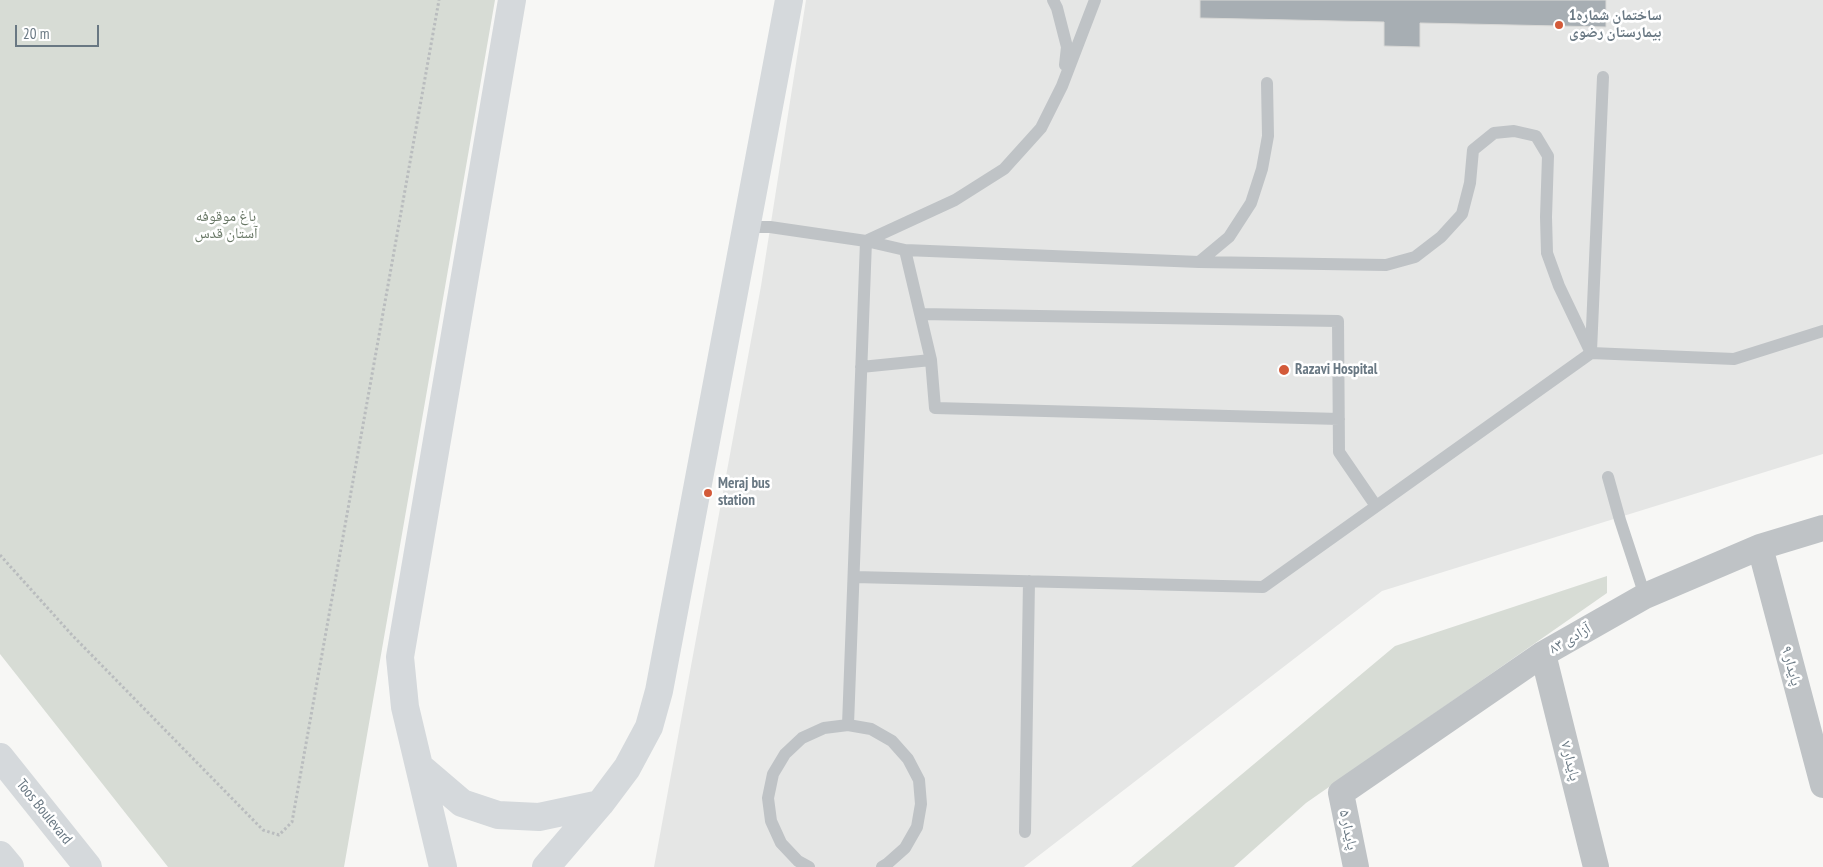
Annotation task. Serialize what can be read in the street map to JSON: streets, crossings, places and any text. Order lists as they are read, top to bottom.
{
  "streets": {
    "street": [
      "آزادی ۸۳",
      "پایدار ۹",
      "پایدار ۷",
      "Toos Boulevard",
      "پایدار ۵"
    ]
  },
  "crossings": [
    ["آزادی ۸۳", "پایدار ۹"],
    ["آزادی ۸۳", "پایدار ۷"],
    ["آزادی ۸۳", "پایدار ۵"]
  ],
  "parks": ["باغ موقوفه آستان قدس"],
  "places": ["ساختمان شماره1 بیمارستان رضوی", "Razavi Hospital", "Meraj bus station"],
  "scale_bar": "20 m"
}
